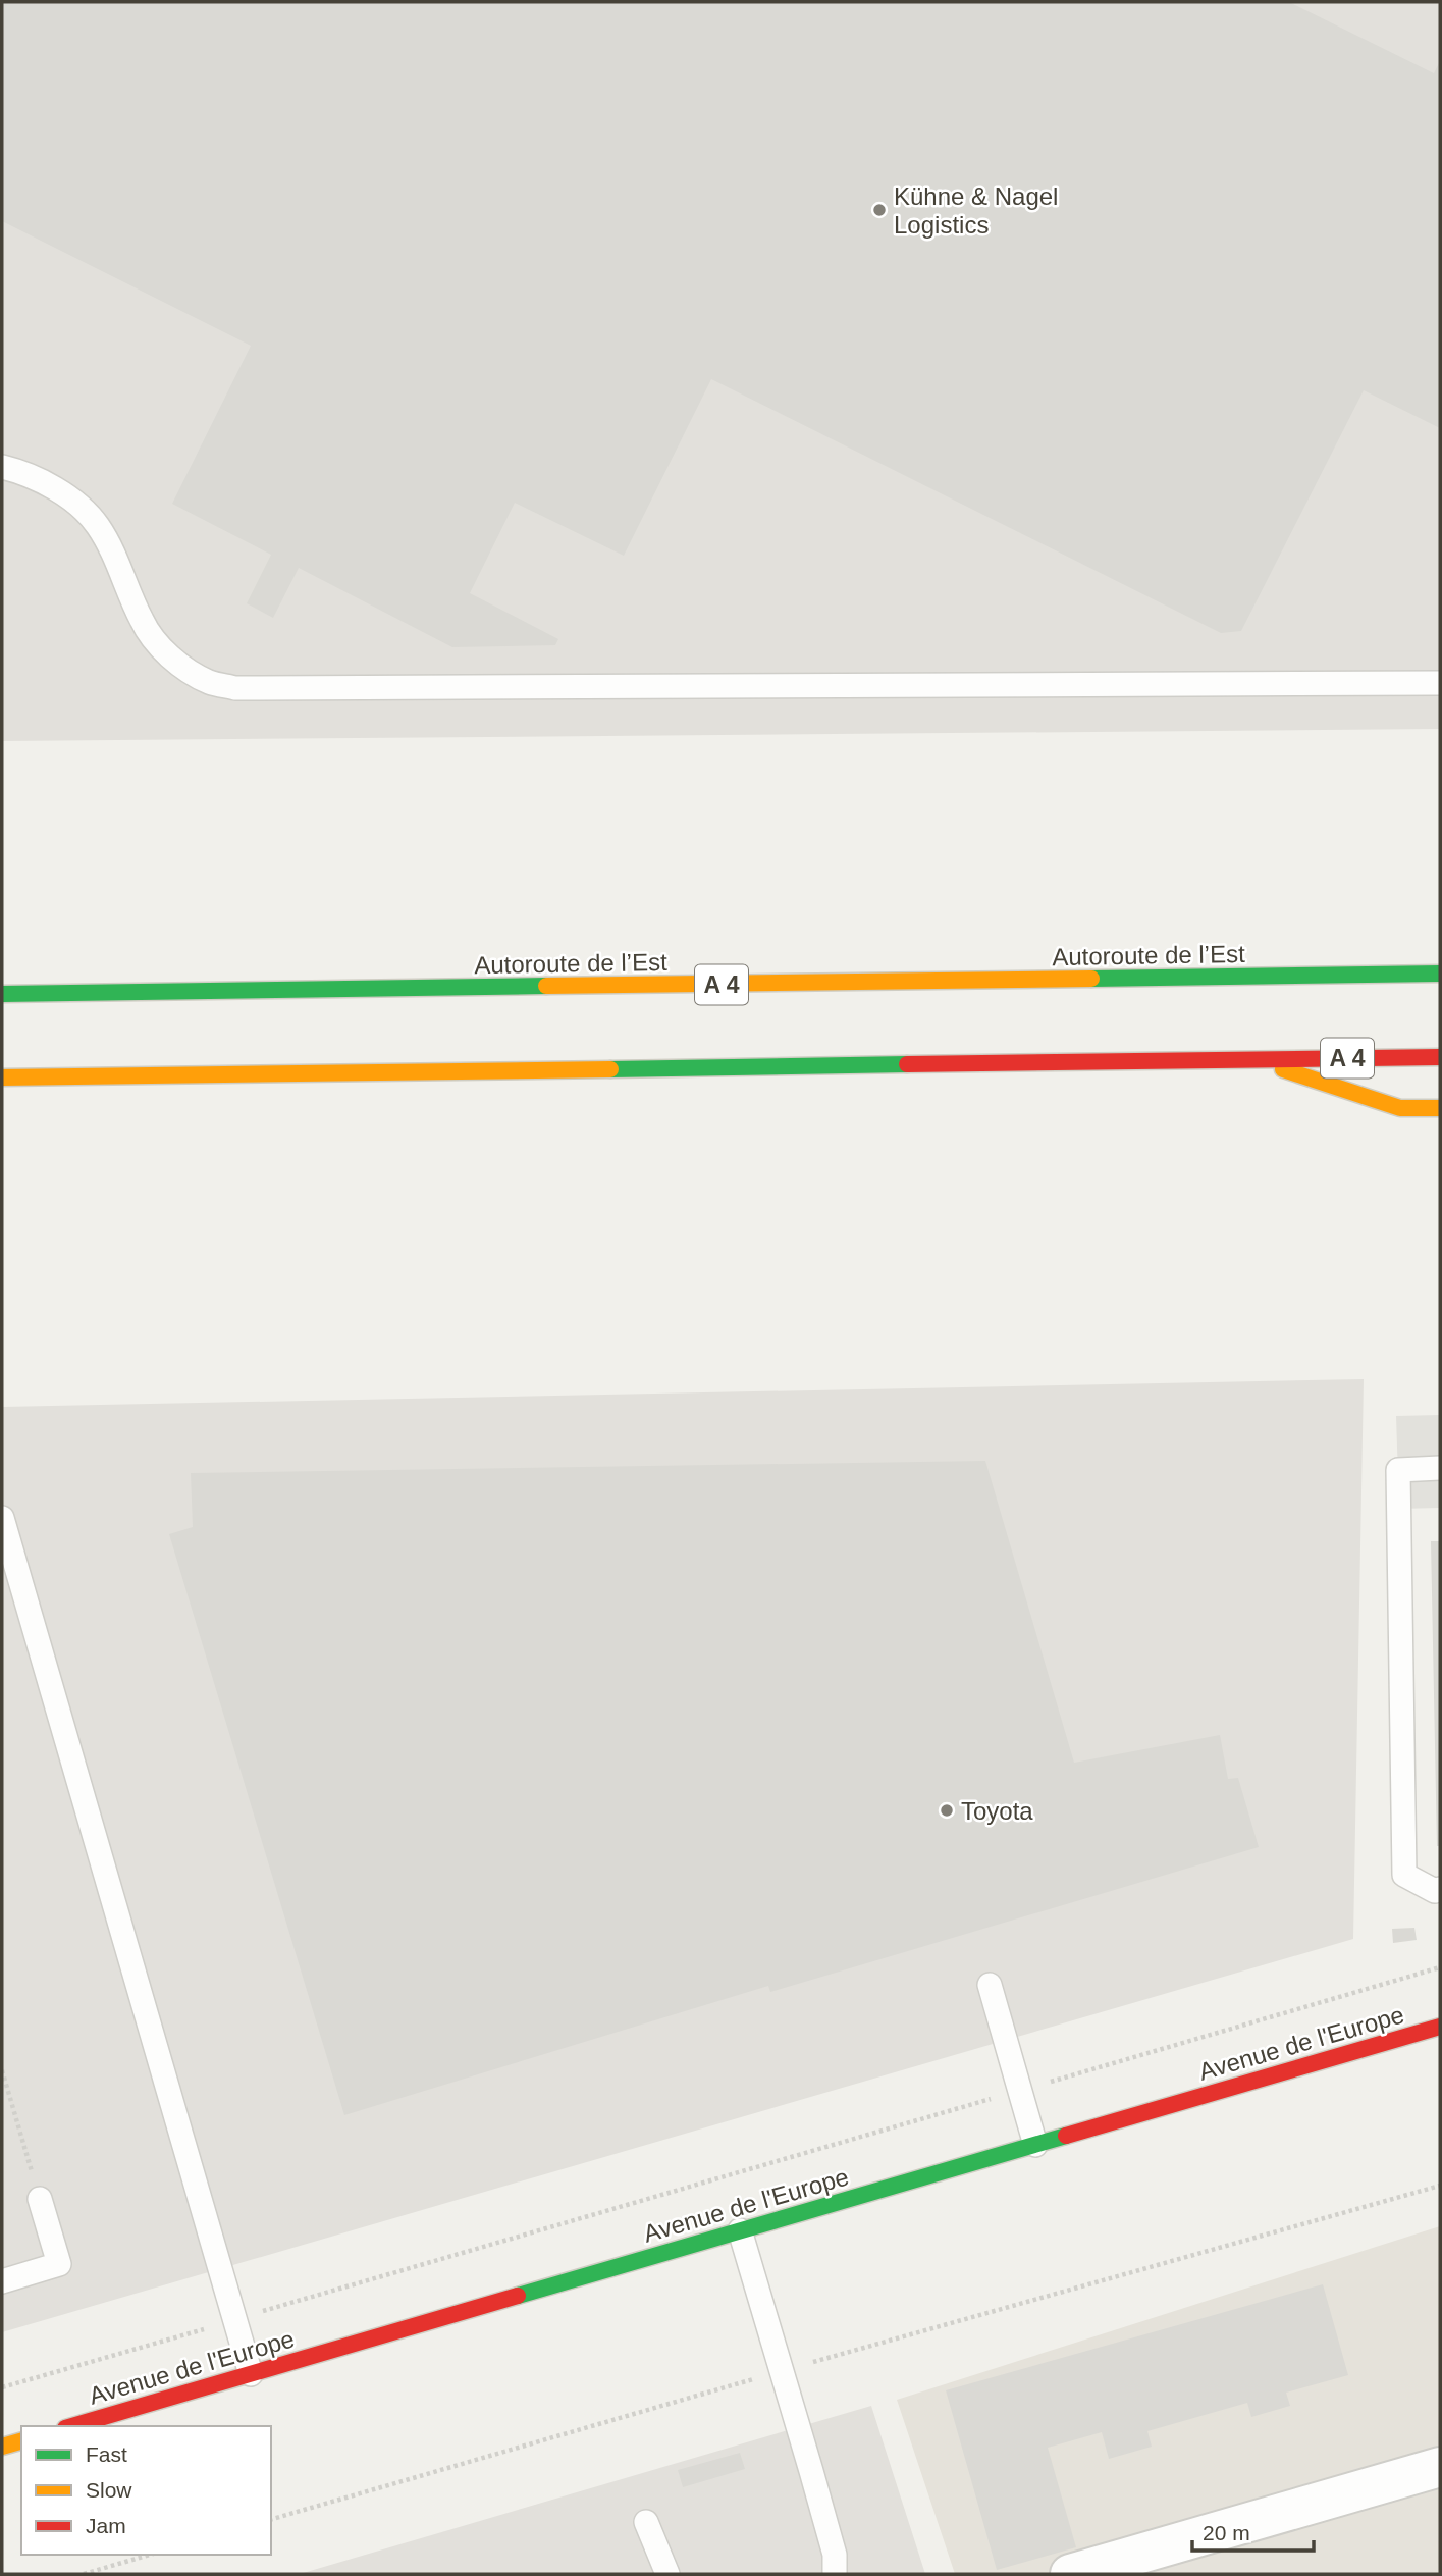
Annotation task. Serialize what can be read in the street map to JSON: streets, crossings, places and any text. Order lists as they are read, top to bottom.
{
  "streets": {
    "main road": ["Autoroute de l’Est", "A 4", "Avenue de l'Europe"]
  },
  "places": ["Kühne & Nagel Logistics", "Toyota"],
  "legend": ["Fast", "Slow", "Jam"],
  "scale_bar": "20 m"
}
